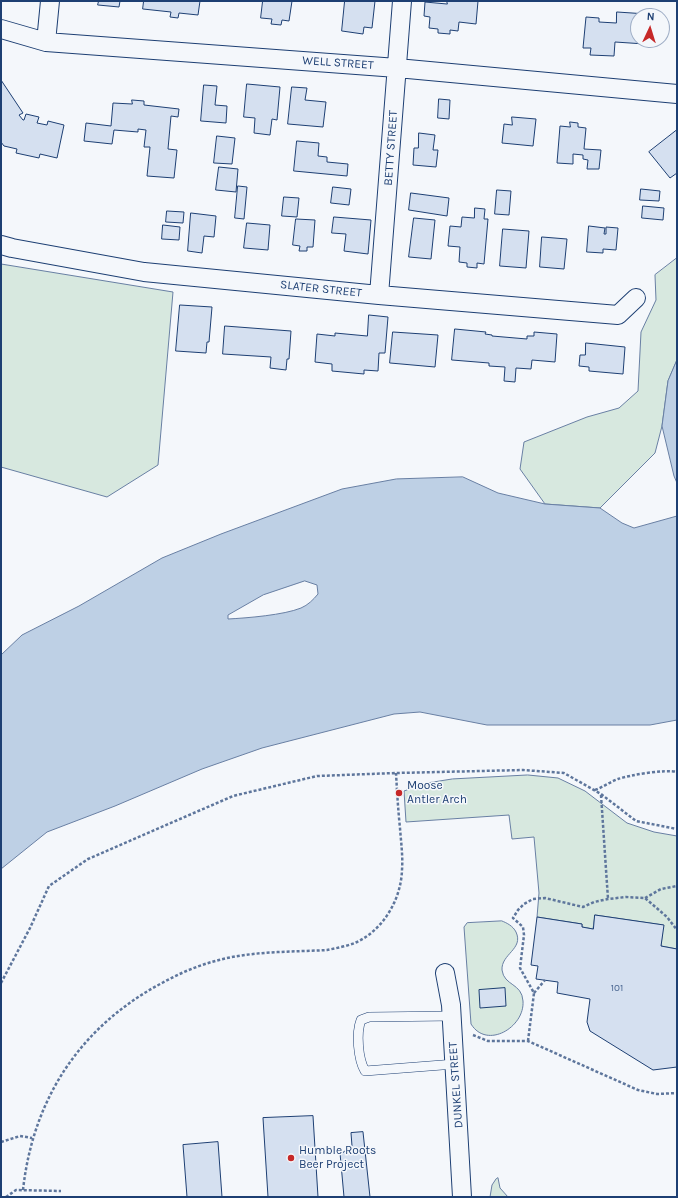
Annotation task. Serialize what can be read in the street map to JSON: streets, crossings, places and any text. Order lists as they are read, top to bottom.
{
  "streets": {
    "street": [
      "WELL STREET",
      "BETTY STREET",
      "SLATER STREET",
      "DUNKEL STREET"
    ]
  },
  "crossings": [
    ["WELL STREET", "BETTY STREET"],
    ["BETTY STREET", "SLATER STREET"]
  ],
  "places": ["Moose Antler Arch", "Humble Roots Beer Project"],
  "house_numbers": ["101"],
  "north": "top"
}
